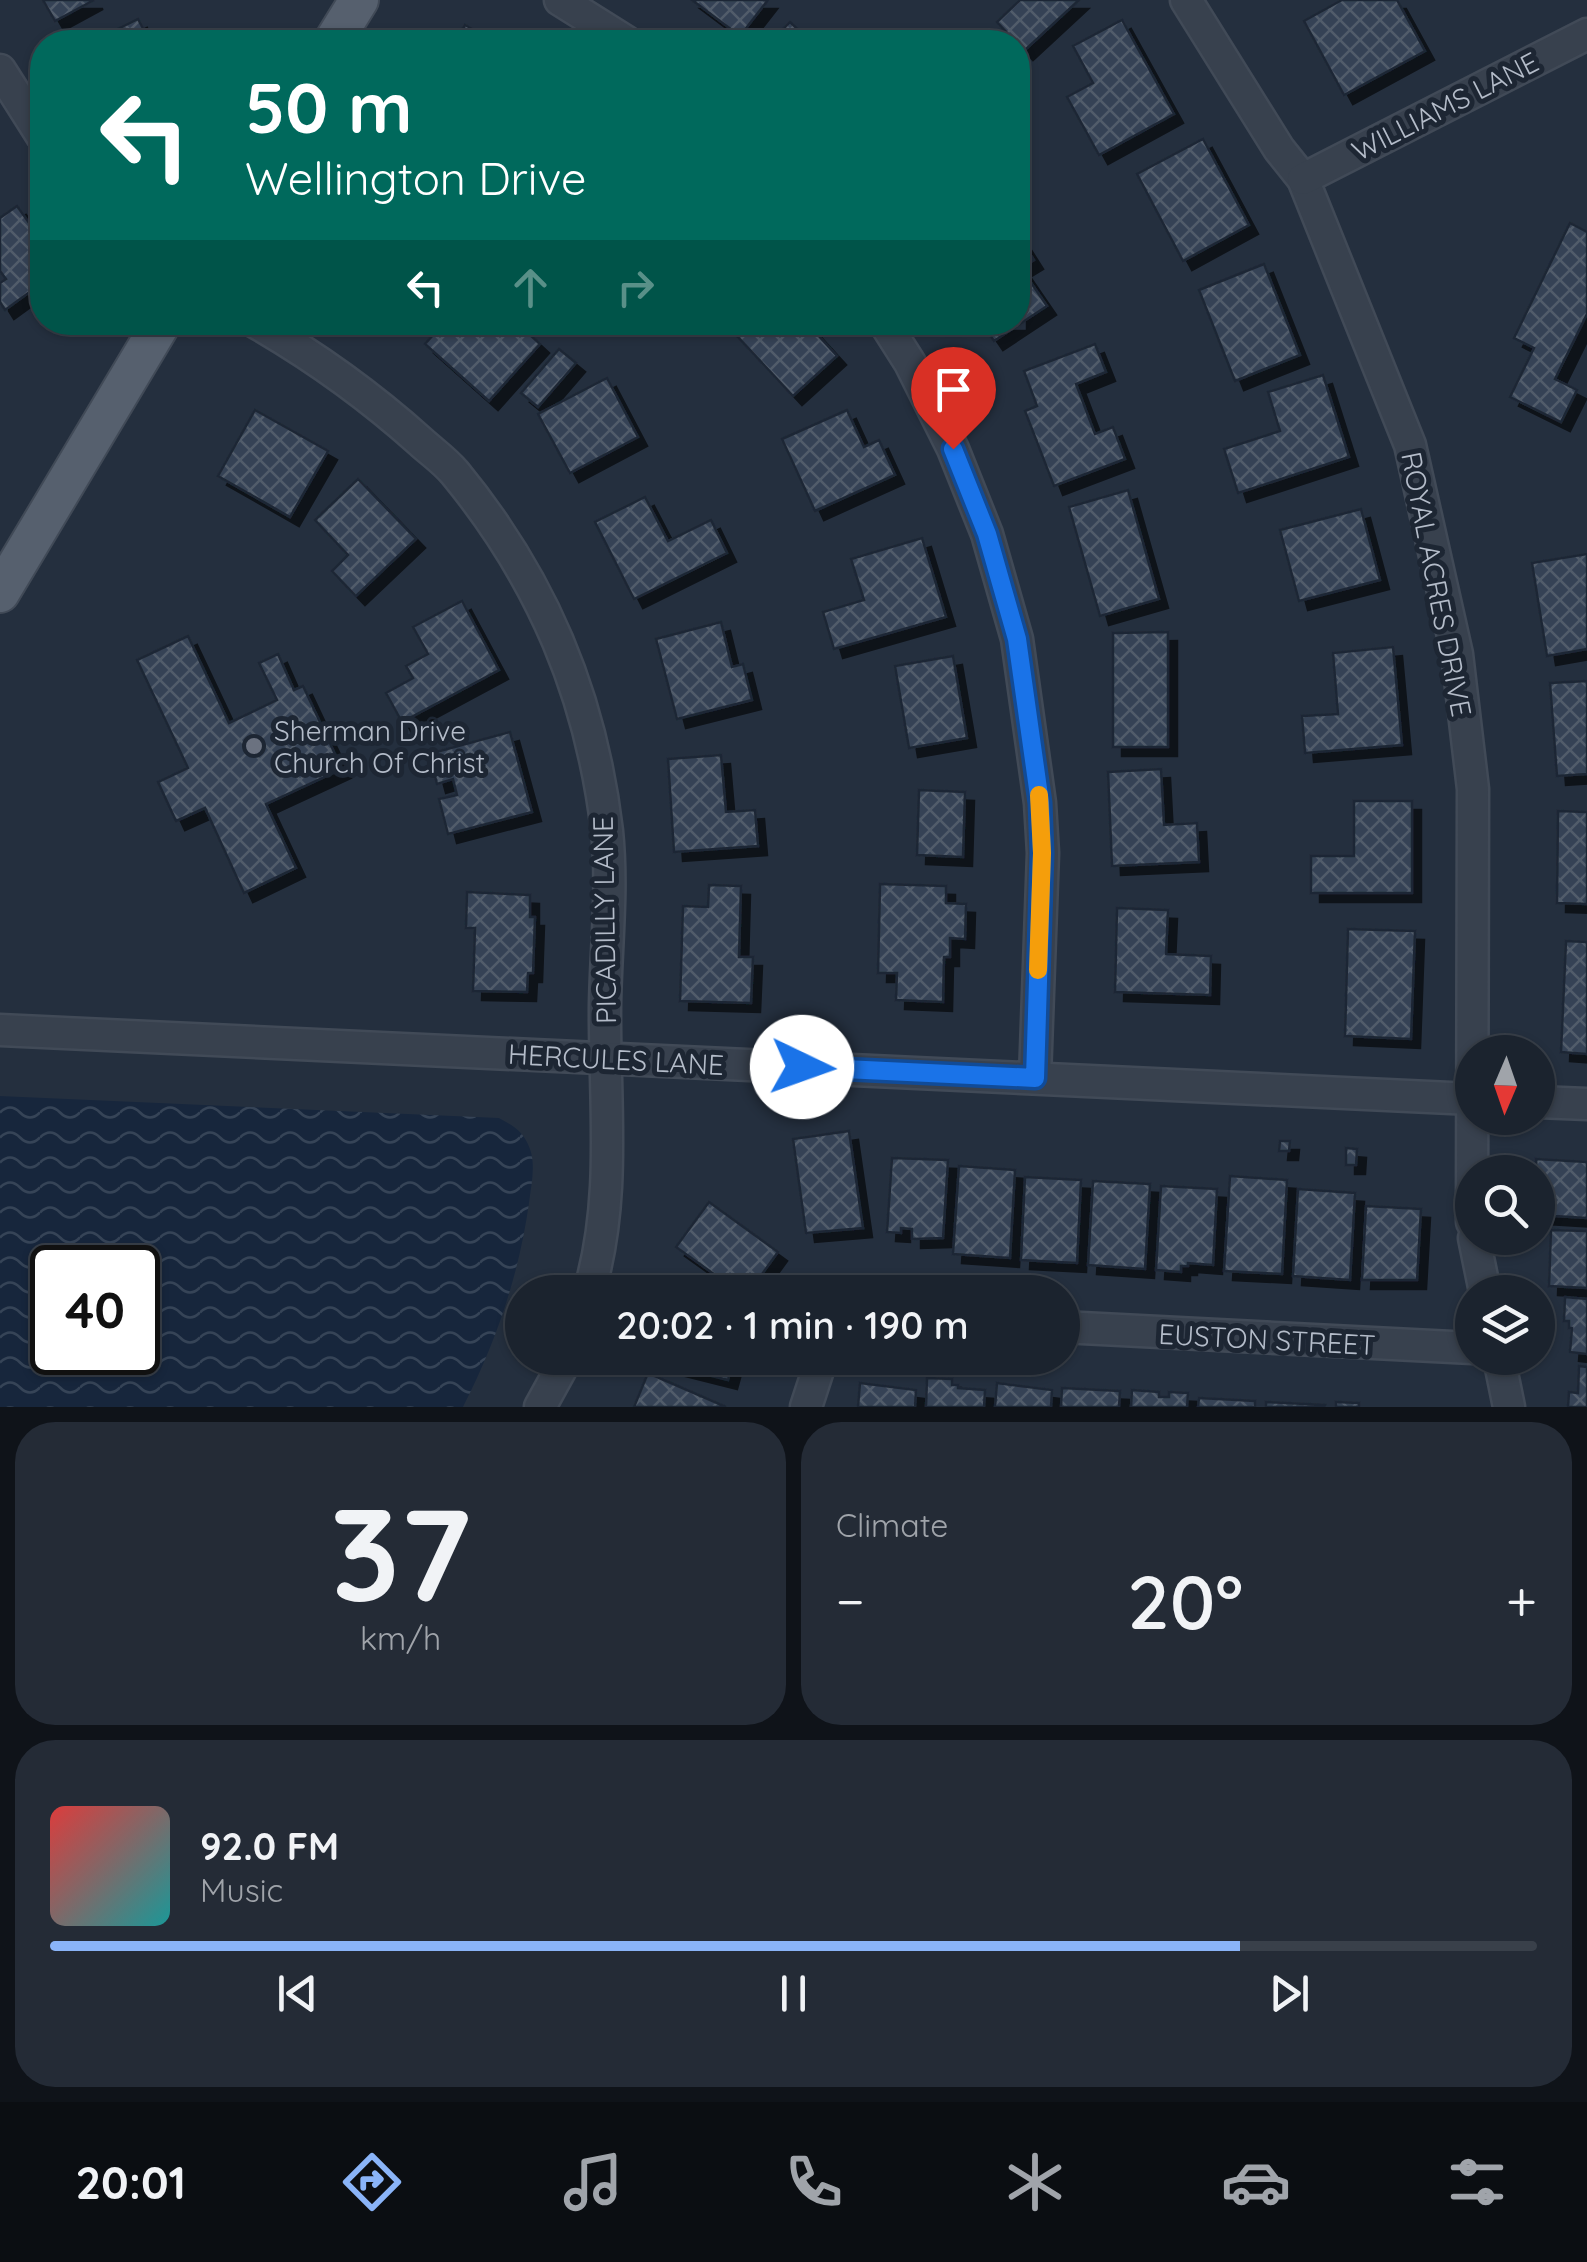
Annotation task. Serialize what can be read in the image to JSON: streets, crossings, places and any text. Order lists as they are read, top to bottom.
{
  "streets": {
    "street": [
      "WILLIAMS LANE",
      "ROYAL ACRES DRIVE",
      "PICADILLY LANE",
      "HERCULES LANE",
      "EUSTON STREET"
    ]
  },
  "crossings": [
    ["WILLIAMS LANE", "ROYAL ACRES DRIVE"],
    ["PICADILLY LANE", "HERCULES LANE"]
  ],
  "places": ["Sherman Drive Church Of Christ"],
  "north": "bottom",
  "page": {
    "turn": ["50 m", "Wellington Drive"],
    "limit": "40",
    "trip": "20:02 · 1 min · 190 m",
    "tile": [
      ["37", "km/h"],
      "Climate"
    ],
    "heat": ["−", "20°", "+"],
    "song": ["92.0 FM", "Music"],
    "tabs": "20:01"
  }
}
